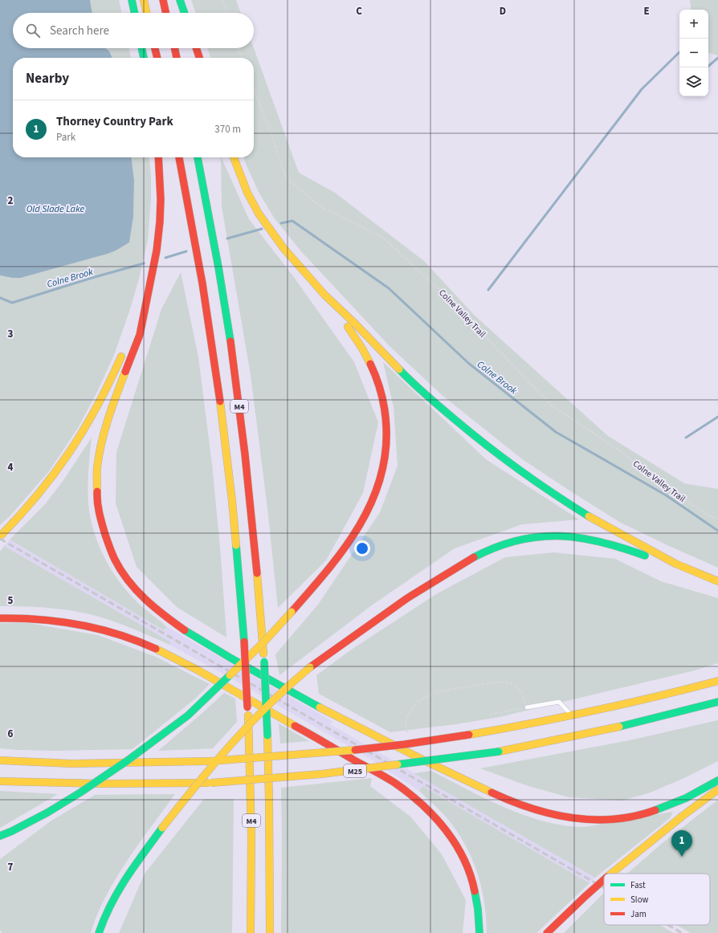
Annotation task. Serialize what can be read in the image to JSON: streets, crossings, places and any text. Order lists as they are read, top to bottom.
{
  "streets": {
    "highway": ["M4", "M25"],
    "path": ["Colne Valley Trail"]
  },
  "water": ["Old Slade Lake", "Colne Brook"],
  "legend": ["Fast", "Slow", "Jam"],
  "page": {
    "map_buttons": ["+", "−"],
    "search": "Search here",
    "heading": "Nearby",
    "list": [
      {
        "mark": "1",
        "name": "Thorney Country Park",
        "note": "Park",
        "value": "370 m"
      }
    ],
    "pins": "1"
  },
  "grid": {
    "columns": ["C", "D", "E"],
    "rows": [
      "2",
      "3",
      "4",
      "5",
      "6",
      "7"
    ]
  }
}
